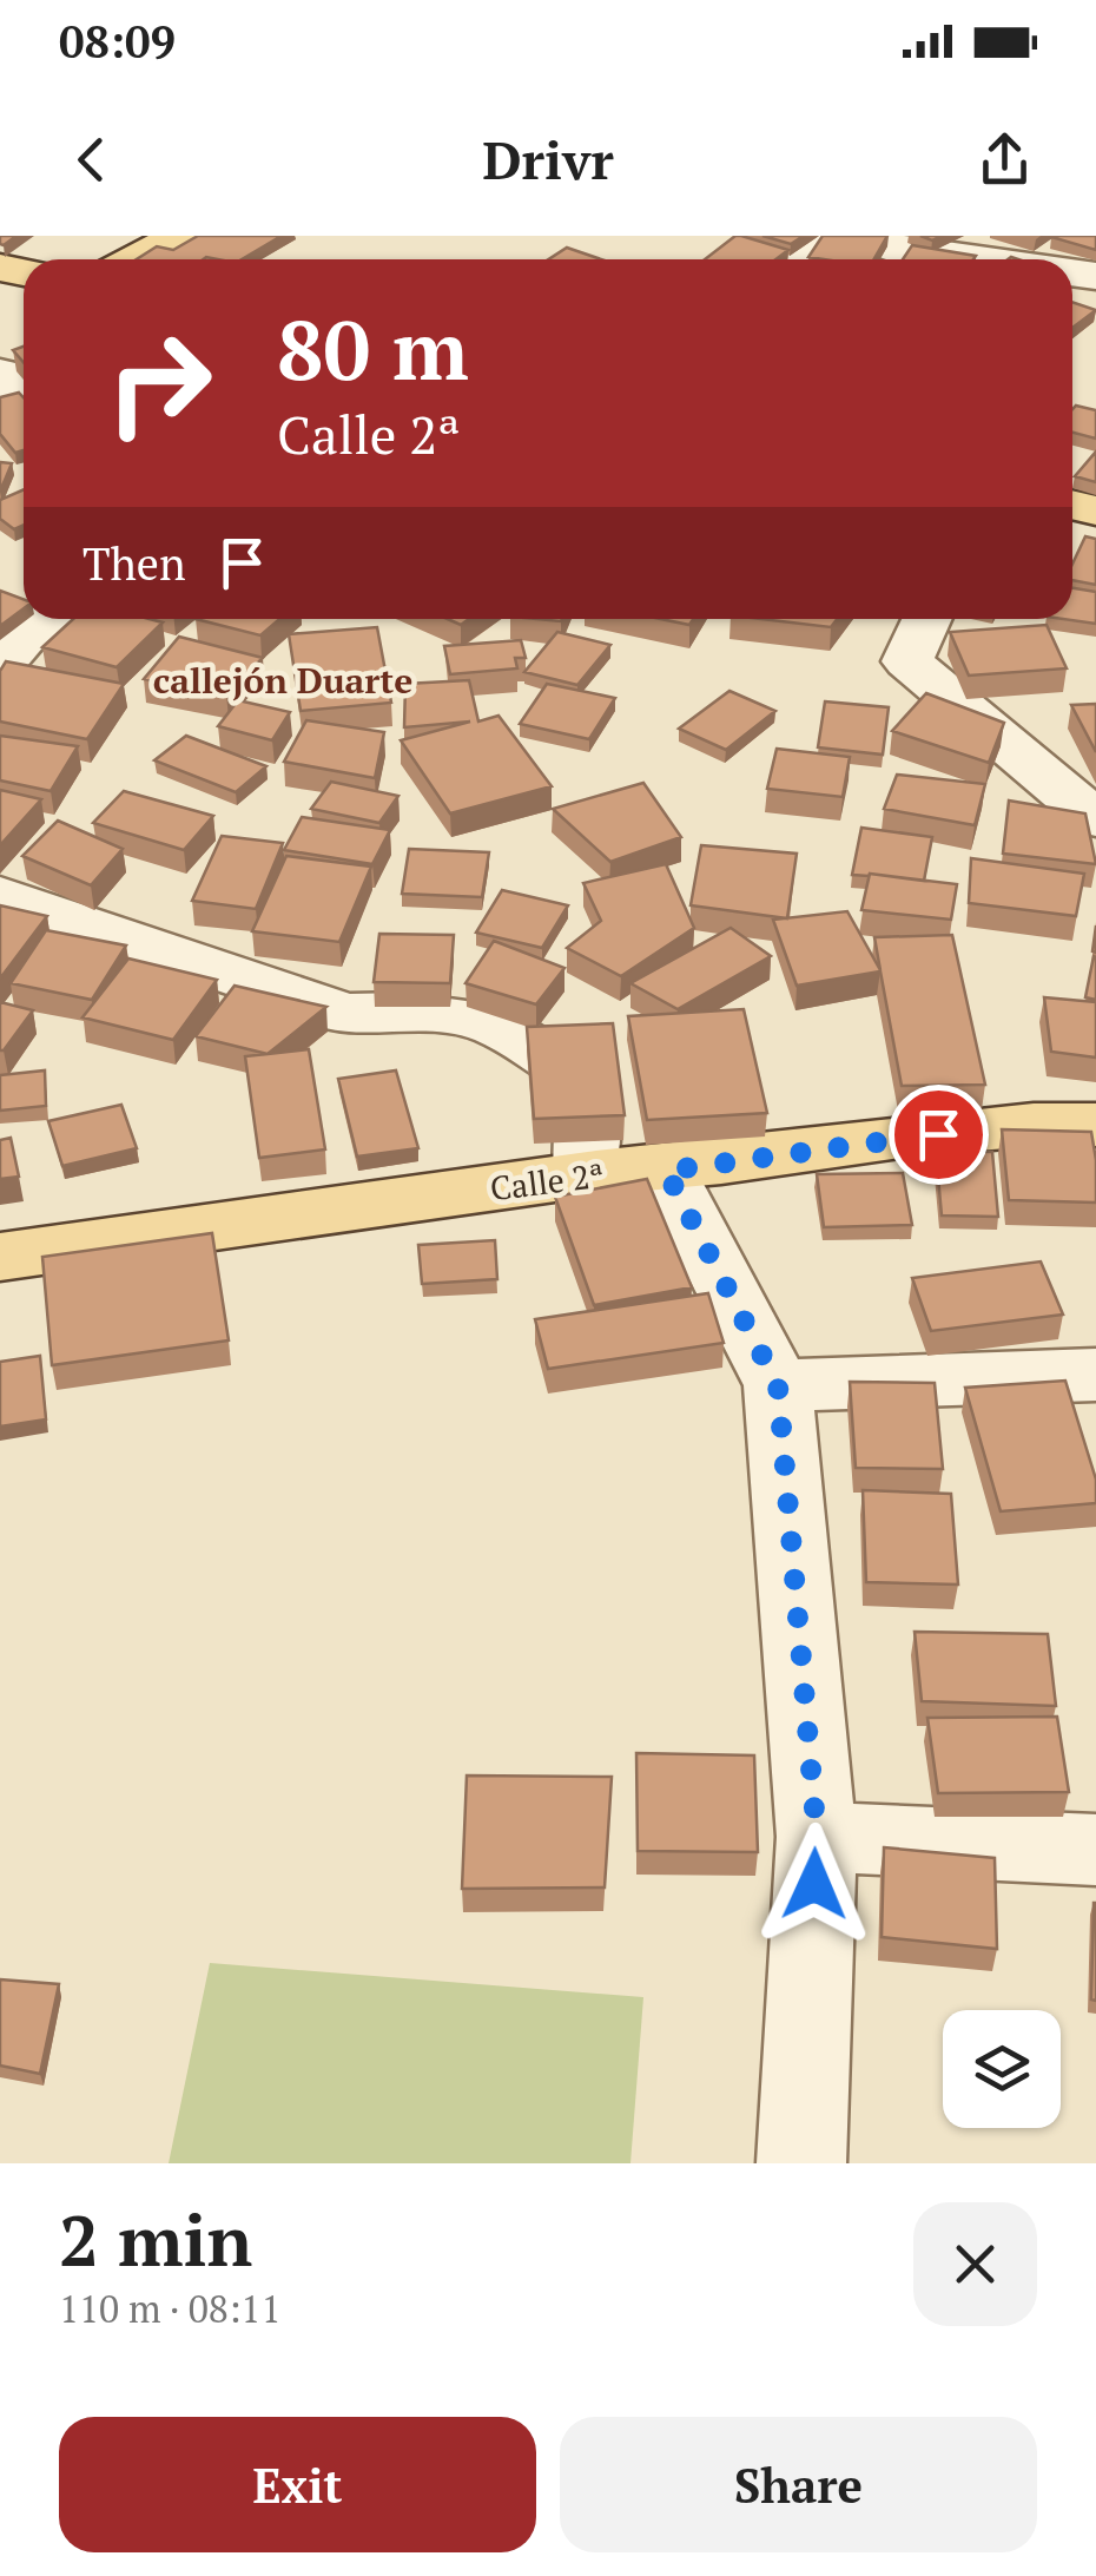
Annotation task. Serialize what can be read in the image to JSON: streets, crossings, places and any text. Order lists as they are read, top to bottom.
{
  "streets": {
    "main road": ["Calle 2ª"]
  },
  "districts": ["callejón Duarte"],
  "page": {
    "status": "08:09",
    "header": "Drivr",
    "turn": ["80 m", "Calle 2ª"],
    "then": "Then",
    "heading": ["2 min", "110 m · 08:11"],
    "buttons": ["Exit", "Share"]
  }
}
